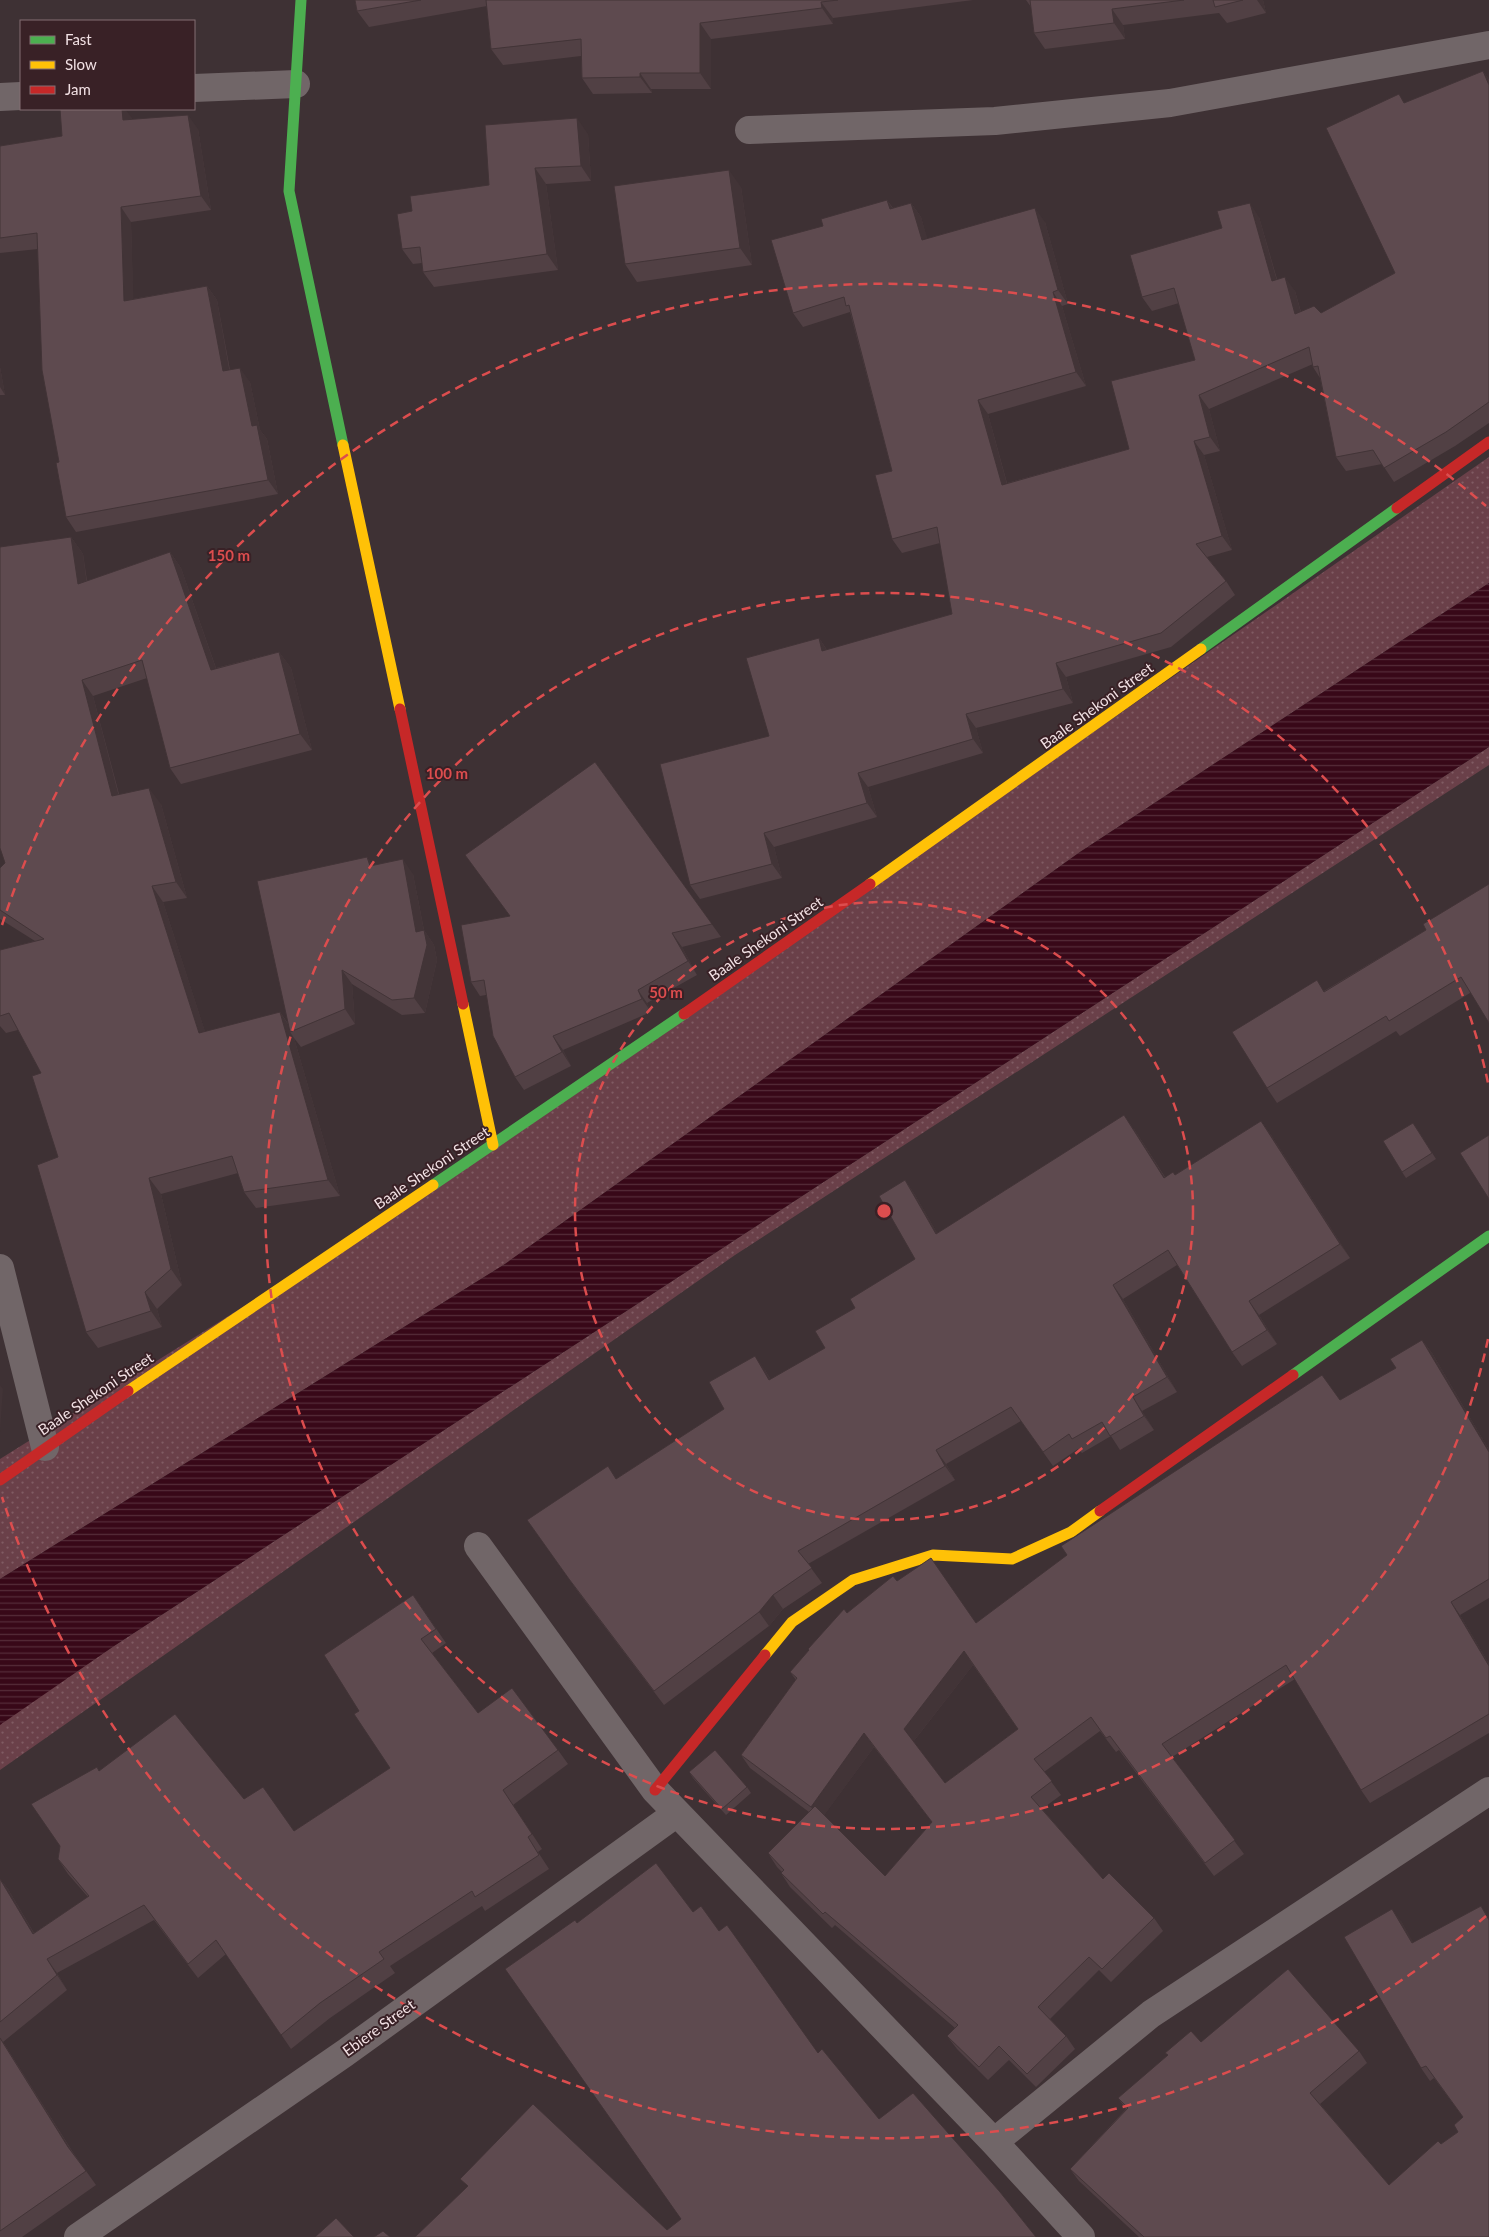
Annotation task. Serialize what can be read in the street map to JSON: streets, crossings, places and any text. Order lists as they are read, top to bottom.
{
  "streets": {
    "street": ["Baale Shekoni Street", "Ebiere Street"]
  },
  "legend": ["Fast", "Slow", "Jam"],
  "rings": ["150 m", "100 m", "50 m"]
}
